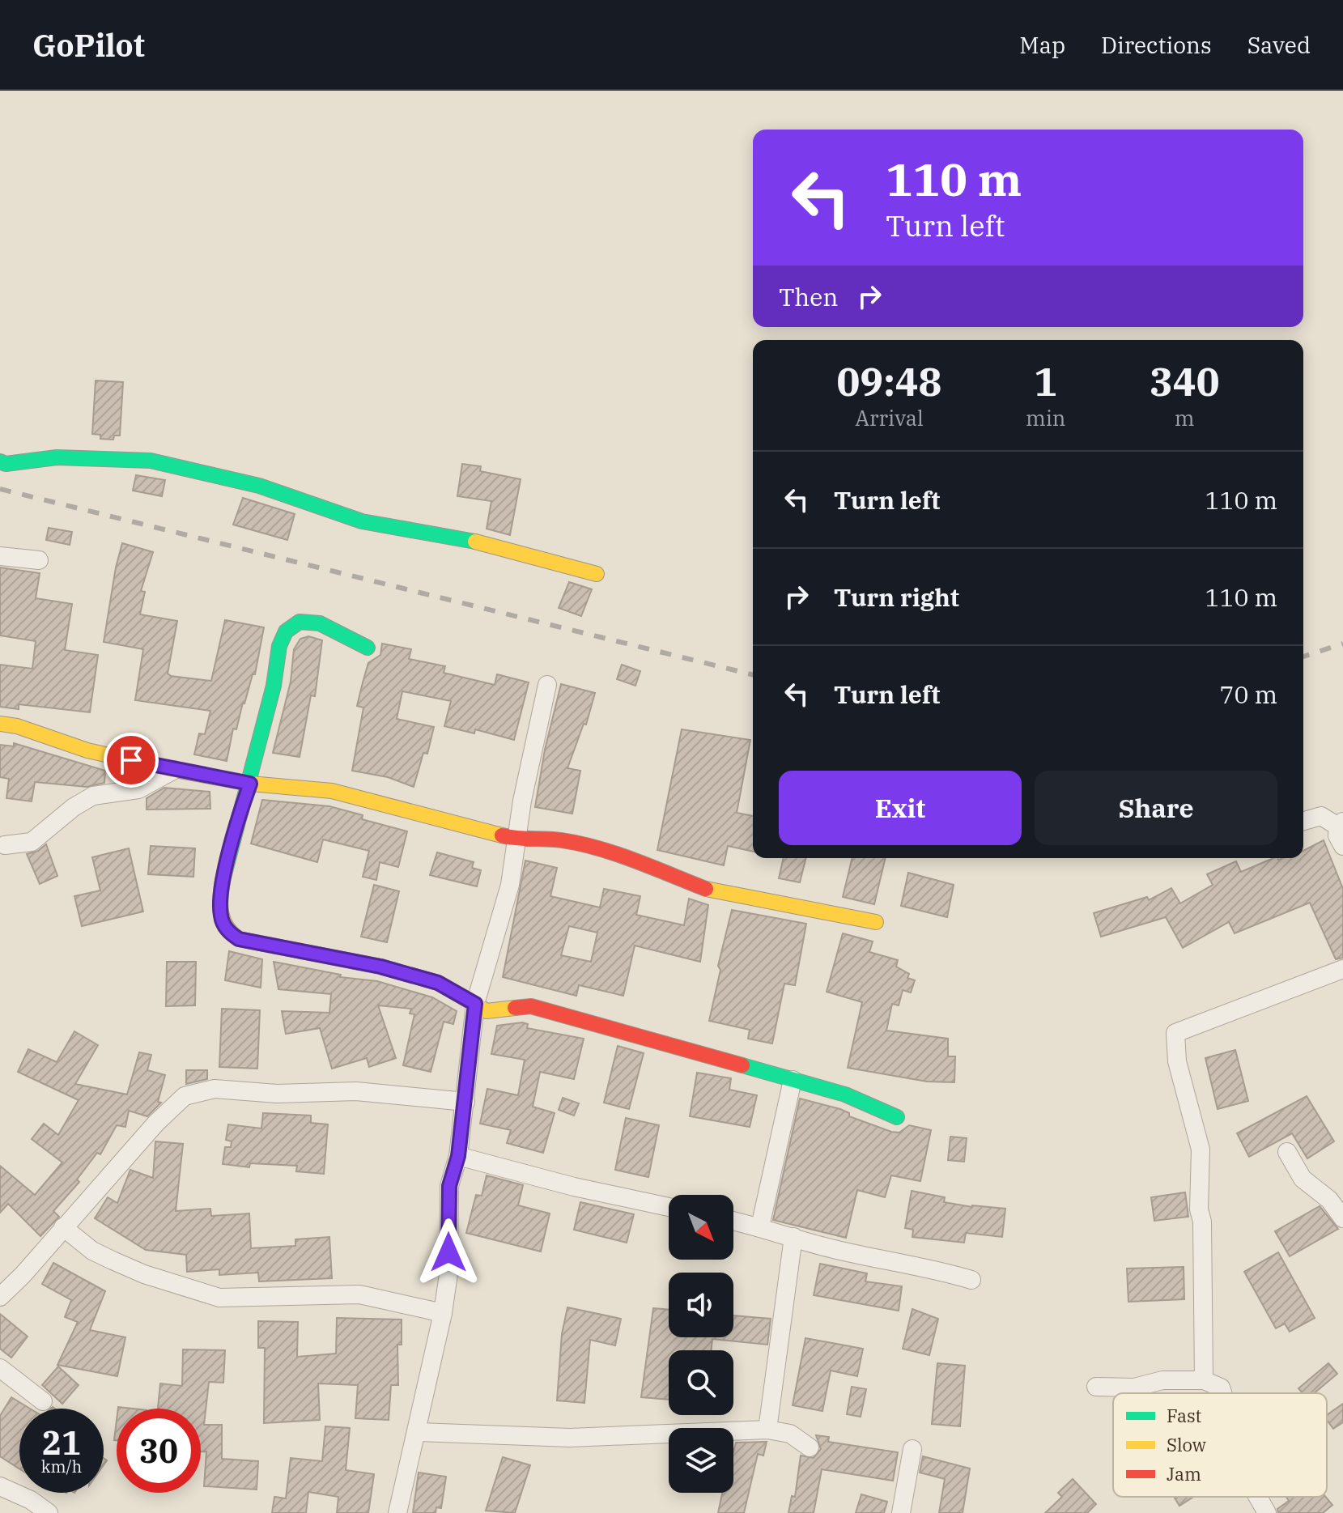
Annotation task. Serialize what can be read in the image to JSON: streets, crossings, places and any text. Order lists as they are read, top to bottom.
{
  "legend": ["Fast", "Slow", "Jam"],
  "north": "bottom right",
  "page": {
    "header": "GoPilot",
    "nav": ["Map", "Directions", "Saved"],
    "turn": ["110 m", "Turn left"],
    "then": "Then",
    "eta": [
      "09:48",
      "Arrival",
      "1",
      "min",
      "340",
      "m"
    ],
    "list": [
      {
        "name": "Turn left",
        "value": "110 m"
      },
      {
        "name": "Turn right",
        "value": "110 m"
      },
      {
        "name": "Turn left",
        "value": "70 m"
      }
    ],
    "buttons": ["Exit", "Share"],
    "speed": "21 km/h",
    "limit": "30"
  }
}
